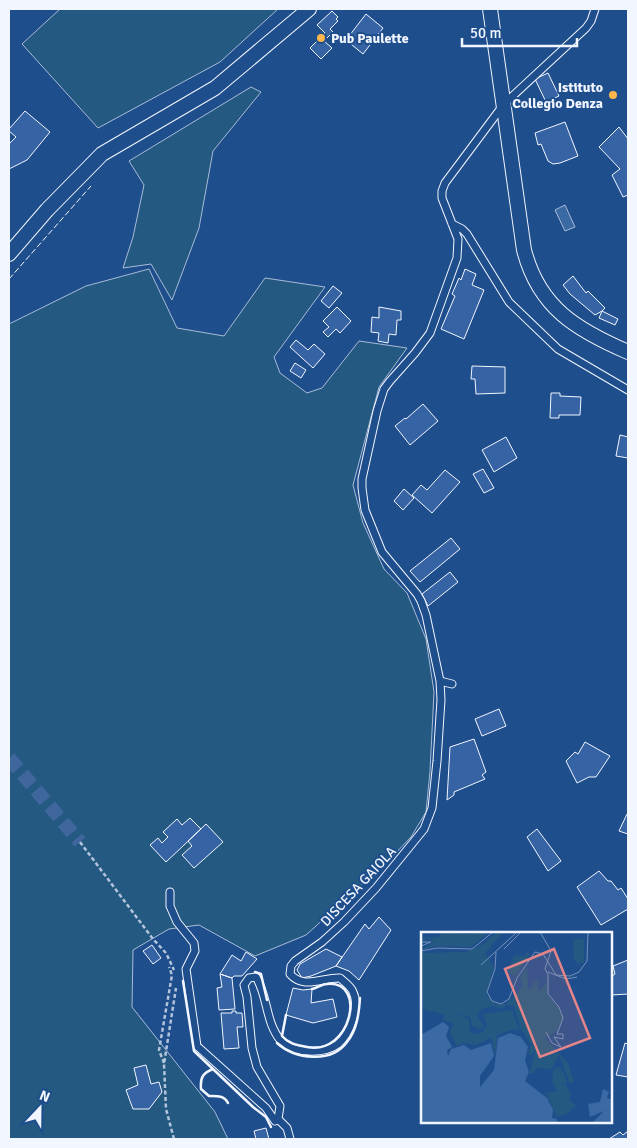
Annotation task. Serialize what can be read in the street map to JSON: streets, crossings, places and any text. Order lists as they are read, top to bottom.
{
  "streets": {
    "lane": ["DISCESA GAIOLA"]
  },
  "places": ["Pub Paulette", "Istituto Collegio Denza"],
  "scale_bar": "50 m",
  "north": "top"
}
